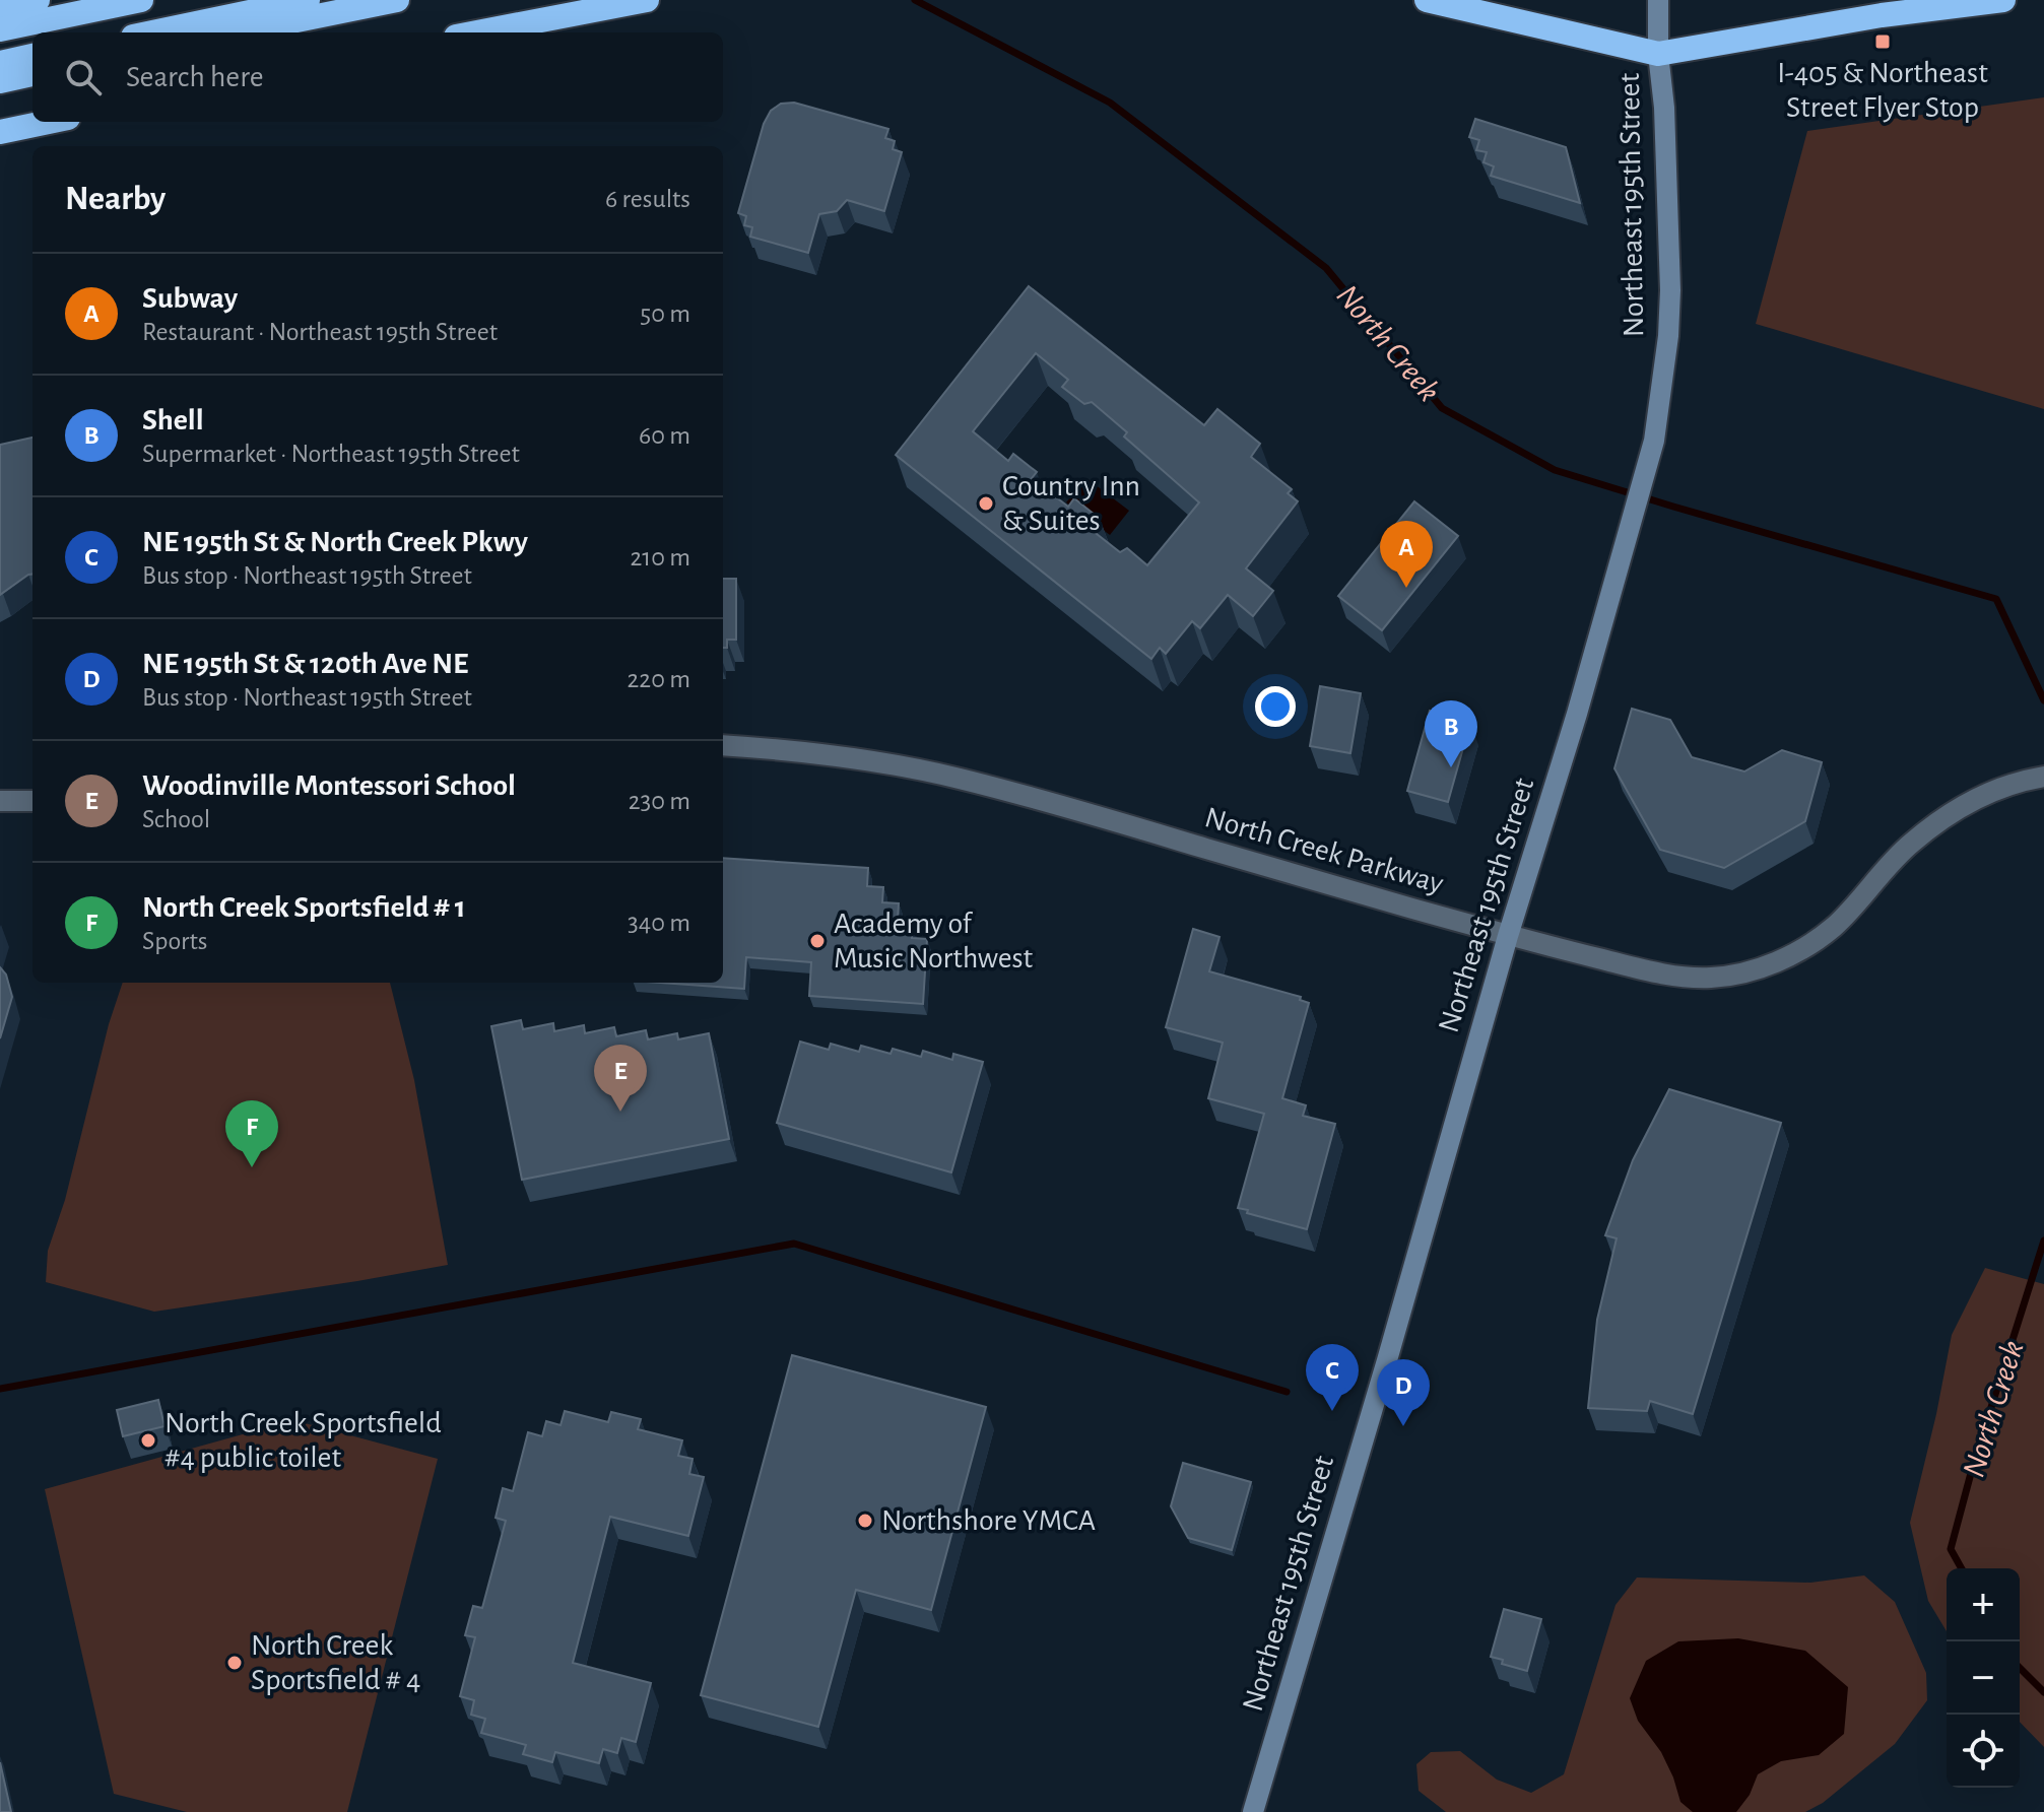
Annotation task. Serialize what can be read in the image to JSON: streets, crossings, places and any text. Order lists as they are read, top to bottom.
{
  "streets": {
    "main road": ["Northeast 195th Street"],
    "street": ["North Creek Parkway"]
  },
  "crossings": [
    ["Northeast 195th Street", "North Creek Parkway"]
  ],
  "water": ["North Creek"],
  "places": {
    "transit": ["I-405 & Northeast Street Flyer Stop"],
    "other": [
      "Country Inn & Suites",
      "Academy of Music Northwest",
      "North Creek Sportsfield #4 public toilet",
      "Northshore YMCA",
      "North Creek Sportsfield # 4"
    ]
  },
  "page": {
    "search": "Search here",
    "heading": ["Nearby", "6 results"],
    "list": [
      {
        "mark": "A",
        "name": "Subway",
        "note": "Restaurant · Northeast 195th Street",
        "value": "50 m"
      },
      {
        "mark": "B",
        "name": "Shell",
        "note": "Supermarket · Northeast 195th Street",
        "value": "60 m"
      },
      {
        "mark": "C",
        "name": "NE 195th St & North Creek Pkwy",
        "note": "Bus stop · Northeast 195th Street",
        "value": "210 m"
      },
      {
        "mark": "D",
        "name": "NE 195th St & 120th Ave NE",
        "note": "Bus stop · Northeast 195th Street",
        "value": "220 m"
      },
      {
        "mark": "E",
        "name": "Woodinville Montessori School",
        "note": "School",
        "value": "230 m"
      },
      {
        "mark": "F",
        "name": "North Creek Sportsfield # 1",
        "note": "Sports",
        "value": "340 m"
      }
    ],
    "pins": [
      "A",
      "B",
      "E",
      "F",
      "C",
      "D"
    ],
    "map_buttons": ["+", "−"]
  }
}
